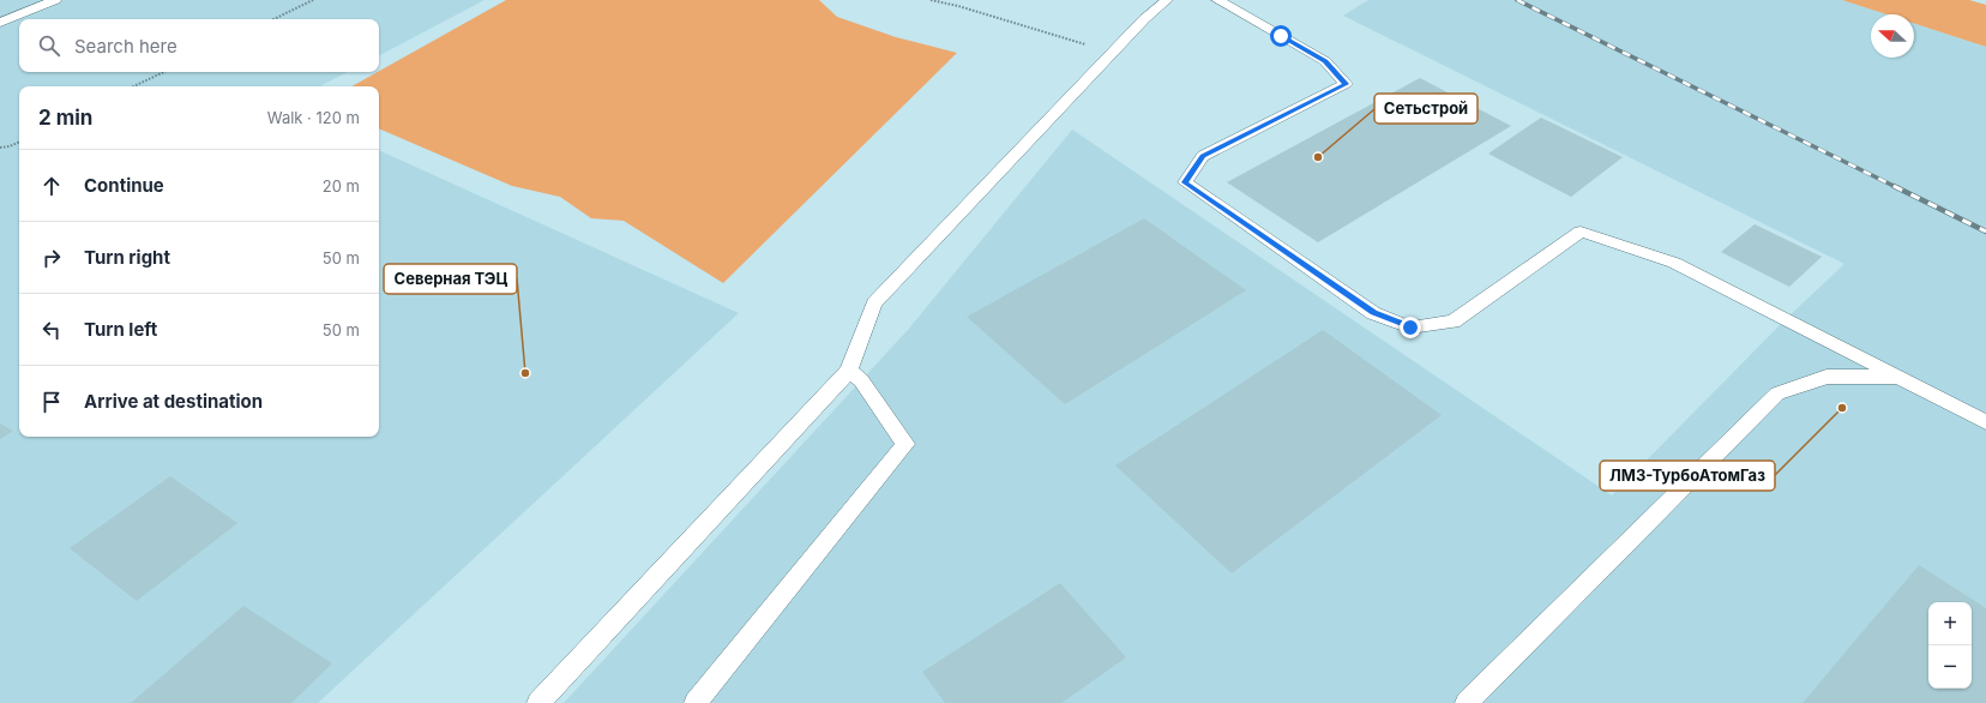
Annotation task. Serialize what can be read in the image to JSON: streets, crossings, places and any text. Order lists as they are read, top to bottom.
{
  "places": ["Сетьстрой", "Северная ТЭЦ", "ЛМЗ-ТурбоАтомГаз"],
  "north": "left",
  "page": {
    "search": "Search here",
    "heading": ["2 min", "Walk · 120 m"],
    "list": [
      ["Continue", "20 m"],
      ["Turn right", "50 m"],
      ["Turn left", "50 m"],
      "Arrive at destination"
    ],
    "map_buttons": ["+", "−"]
  }
}
